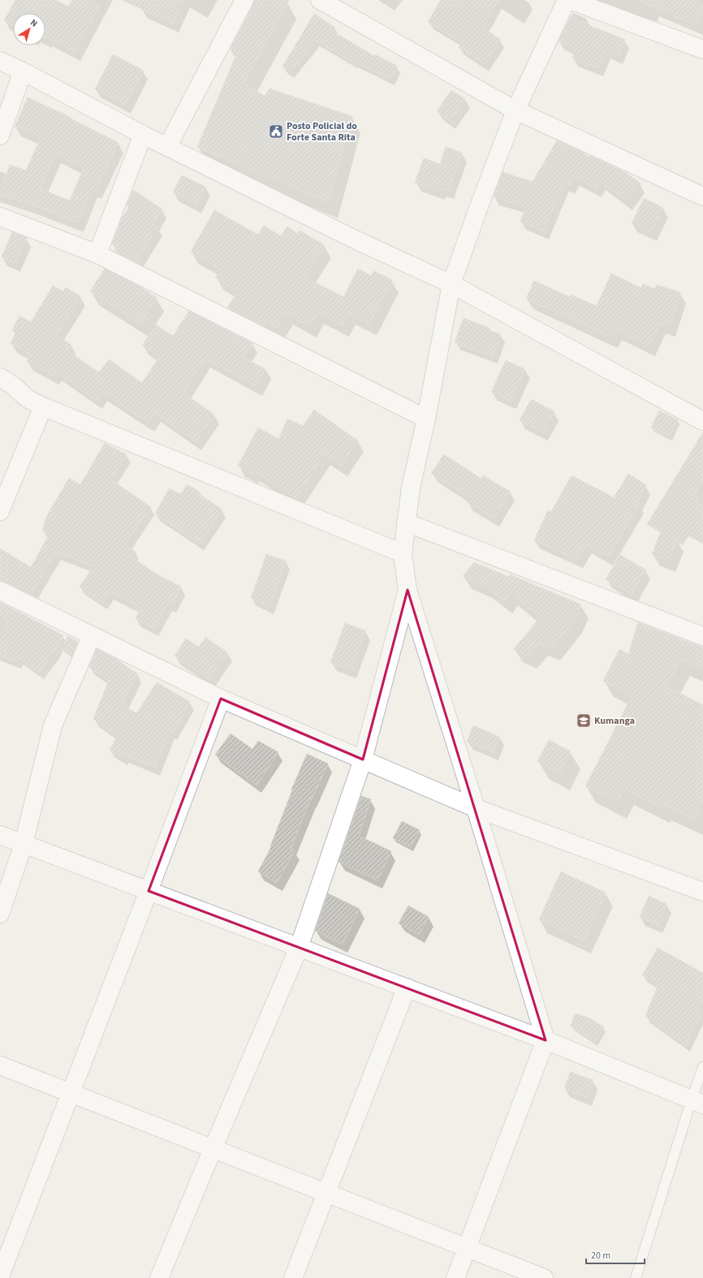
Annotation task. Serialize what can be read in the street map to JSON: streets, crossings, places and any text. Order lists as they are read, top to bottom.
{
  "places": {
    "public building": ["Posto Policial do Forte Santa Rita"],
    "school or university": ["Kumanga"]
  },
  "scale_bar": "20 m",
  "north": "top right"
}
